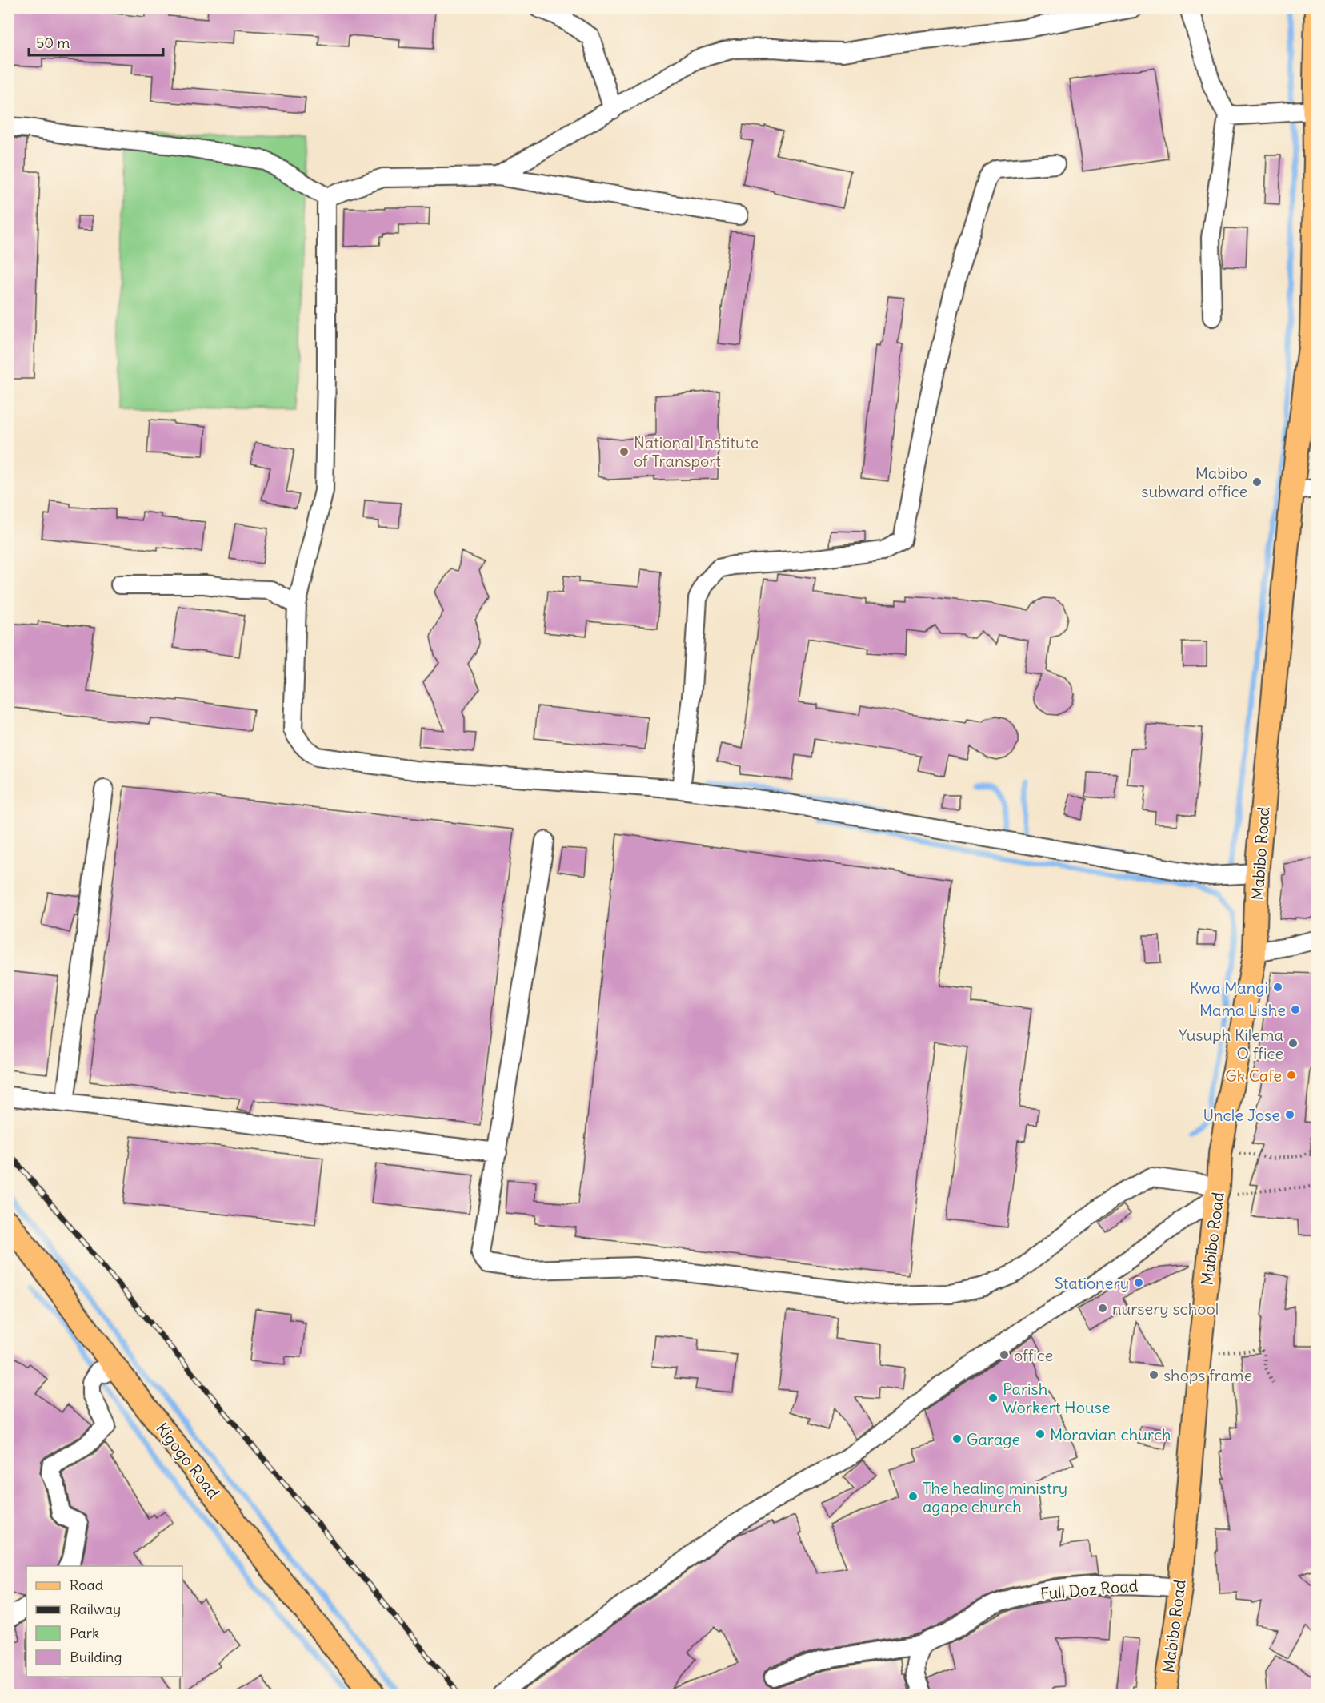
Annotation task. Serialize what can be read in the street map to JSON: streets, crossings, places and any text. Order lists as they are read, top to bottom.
{
  "streets": {
    "main road": ["Mabibo Road", "Kigogo Road"],
    "street": ["Full Doz Road"]
  },
  "crossings": [
    ["Mabibo Road", "Full Doz Road"]
  ],
  "places": [
    "National Institute of Transport",
    "Mabibo subward office",
    "Kwa Mangi",
    "Mama Lishe",
    "Yusuph Kilema O ffice",
    "Gk Cafe",
    "Uncle Jose",
    "Stationery",
    "nursery school",
    "office",
    "shops frame",
    "Parish Workert House",
    "Moravian church",
    "Garage",
    "The healing ministry agape church"
  ],
  "legend": [
    "Road",
    "Railway",
    "Park",
    "Building"
  ],
  "scale_bar": "50 m"
}
